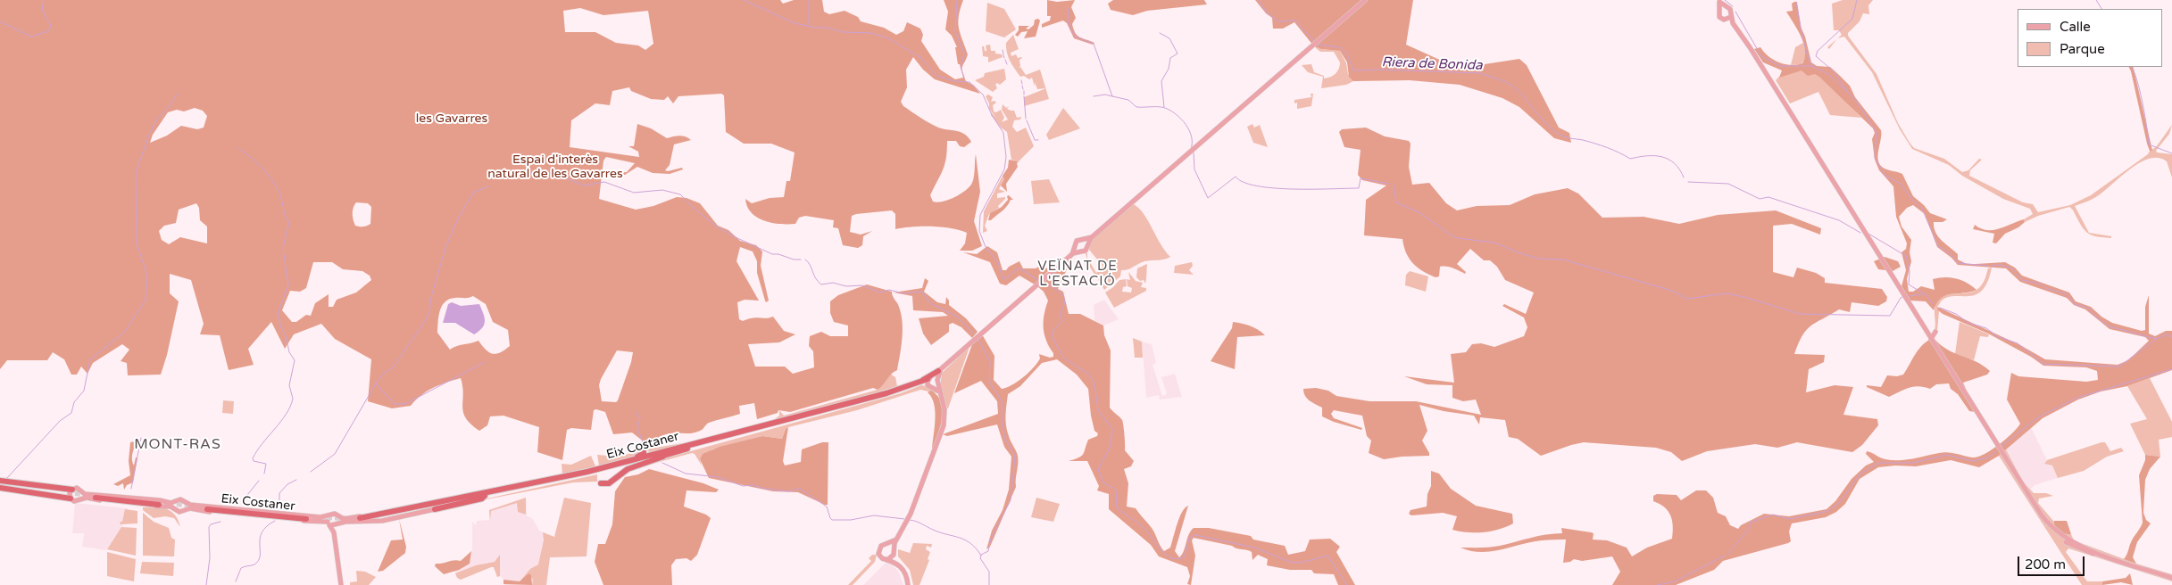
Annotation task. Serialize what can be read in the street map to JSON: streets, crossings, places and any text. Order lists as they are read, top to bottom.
{
  "streets": {
    "highway": ["Eix Costaner"]
  },
  "districts": ["VEÏNAT DE L'ESTACIÓ", "MONT-RAS"],
  "water": ["Riera de Bonida"],
  "parks": ["les Gavarres", "Espai d'interès natural de les Gavarres"],
  "legend": ["Calle", "Parque"],
  "scale_bar": "200 m"
}
